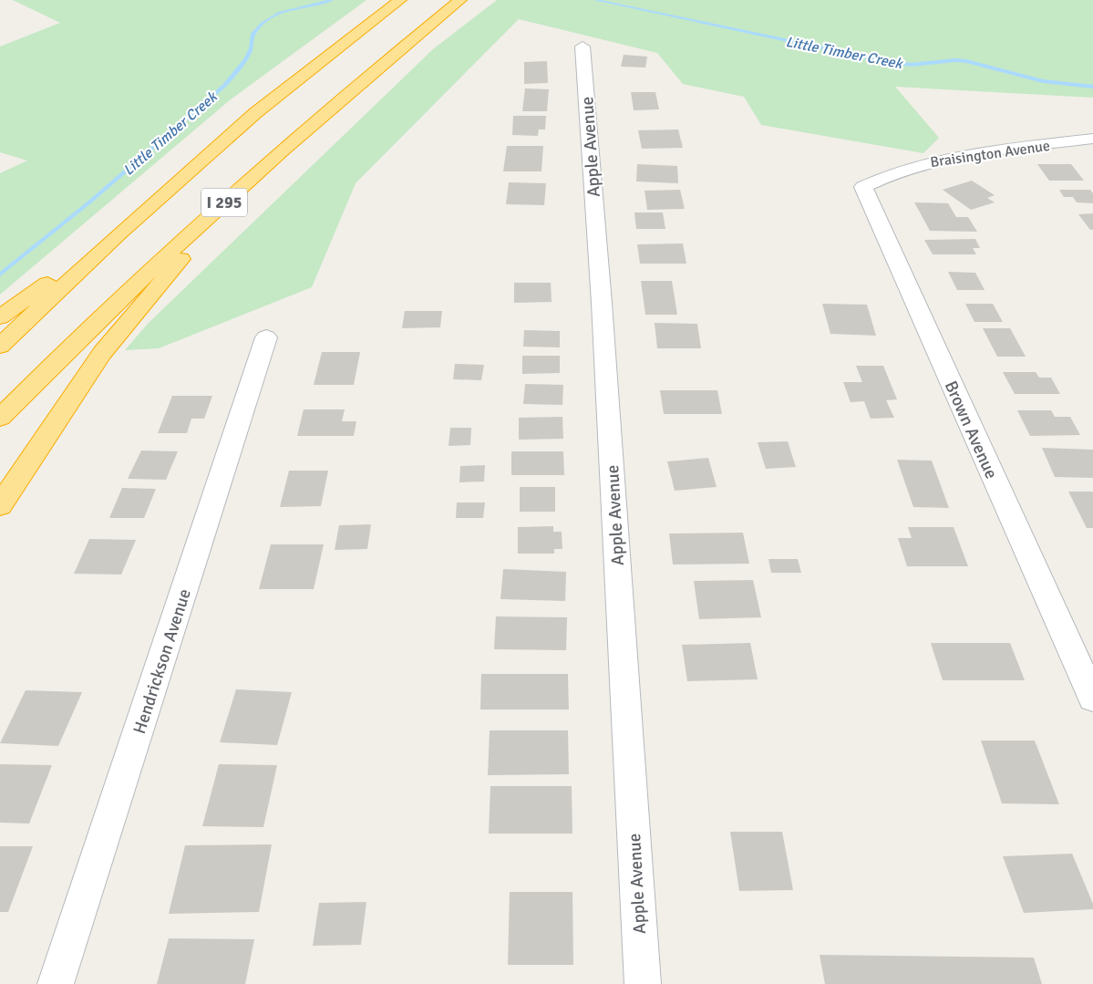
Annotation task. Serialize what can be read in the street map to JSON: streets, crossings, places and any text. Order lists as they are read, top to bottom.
{
  "streets": {
    "highway": ["I 295"],
    "street": [
      "Apple Avenue",
      "Braisington Avenue",
      "Brown Avenue",
      "Hendrickson Avenue"
    ]
  },
  "crossings": [
    ["Braisington Avenue", "Brown Avenue"]
  ],
  "water": ["Little Timber Creek"]
}
